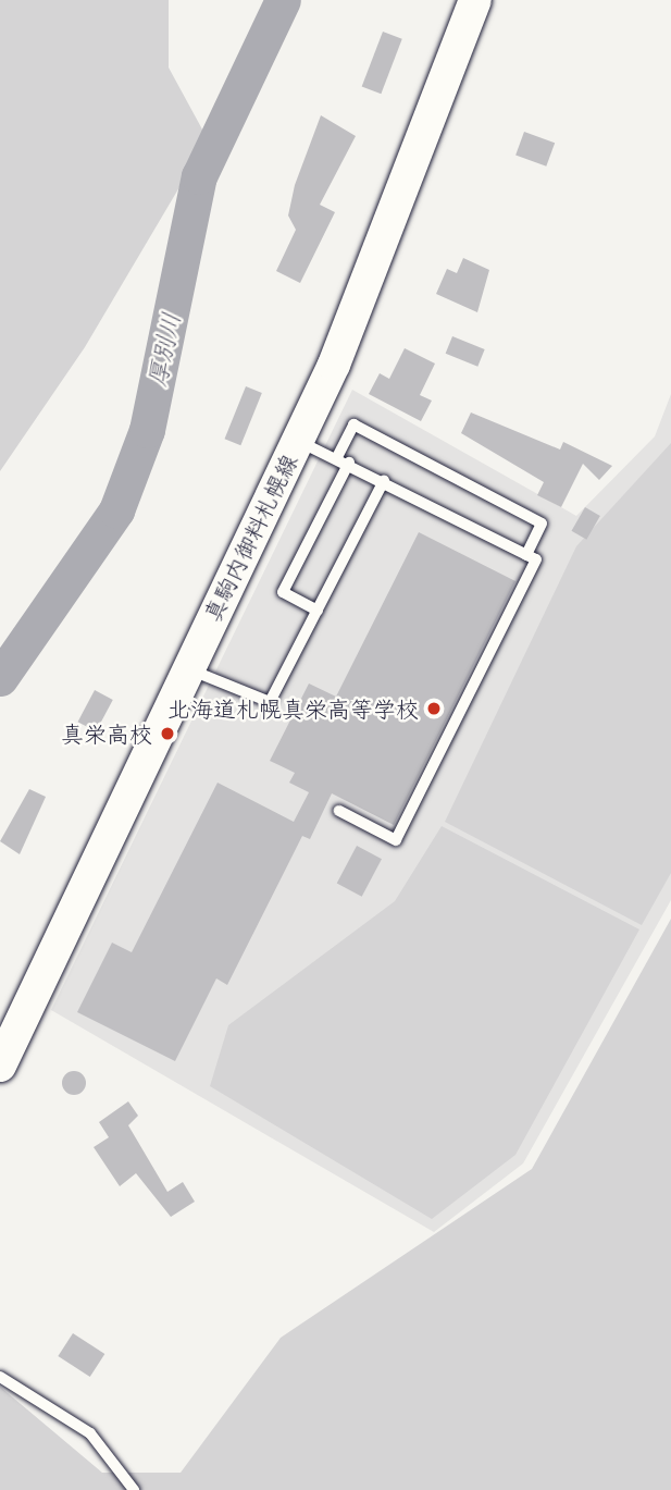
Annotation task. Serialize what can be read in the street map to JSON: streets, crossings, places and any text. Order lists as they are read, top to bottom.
{
  "streets": {
    "main road": ["真駒内御料札幌線"]
  },
  "water": ["厚別川"],
  "places": ["北海道札幌真栄高等学校", "真栄高校"]
}
